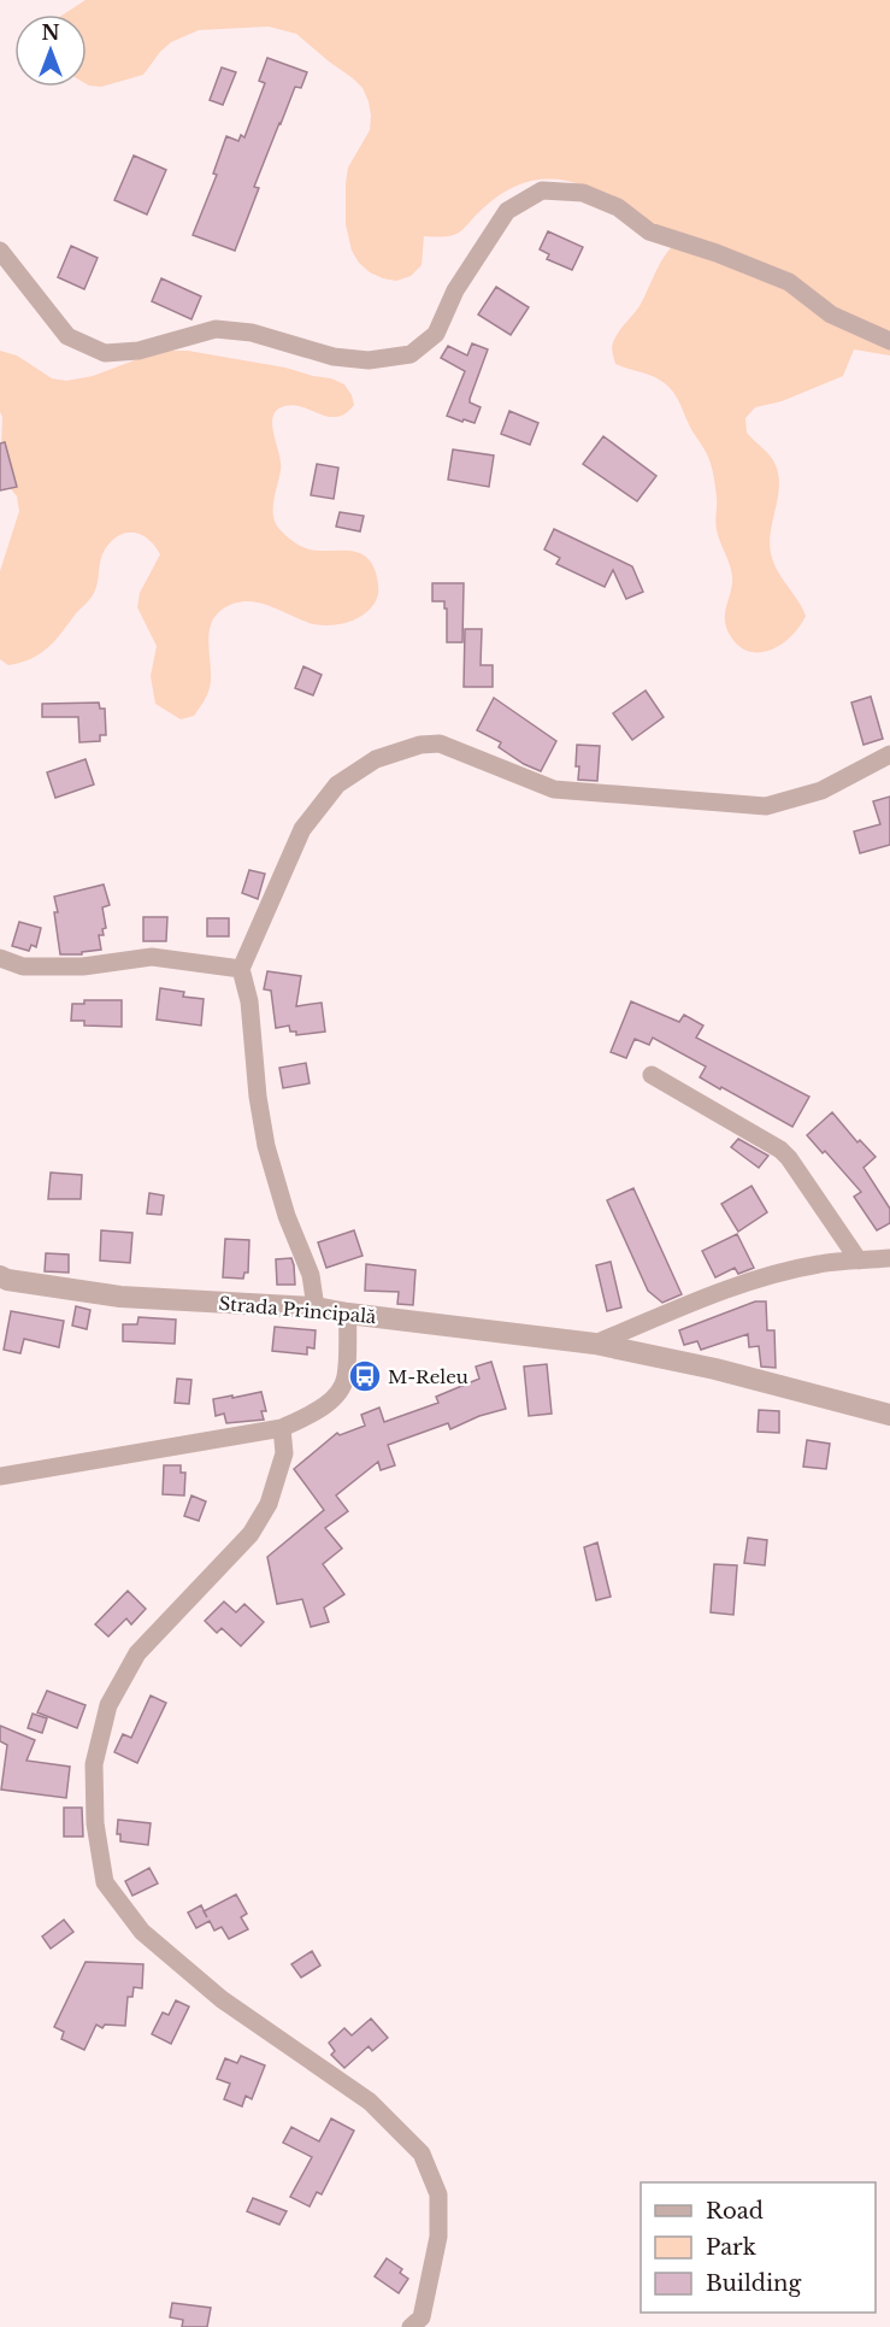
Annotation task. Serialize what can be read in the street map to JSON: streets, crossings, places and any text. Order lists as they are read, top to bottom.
{
  "streets": {
    "street": ["Strada Principală"]
  },
  "places": {
    "bus stop": ["M-Releu"]
  },
  "legend": ["Road", "Park", "Building"],
  "north": "top"
}
